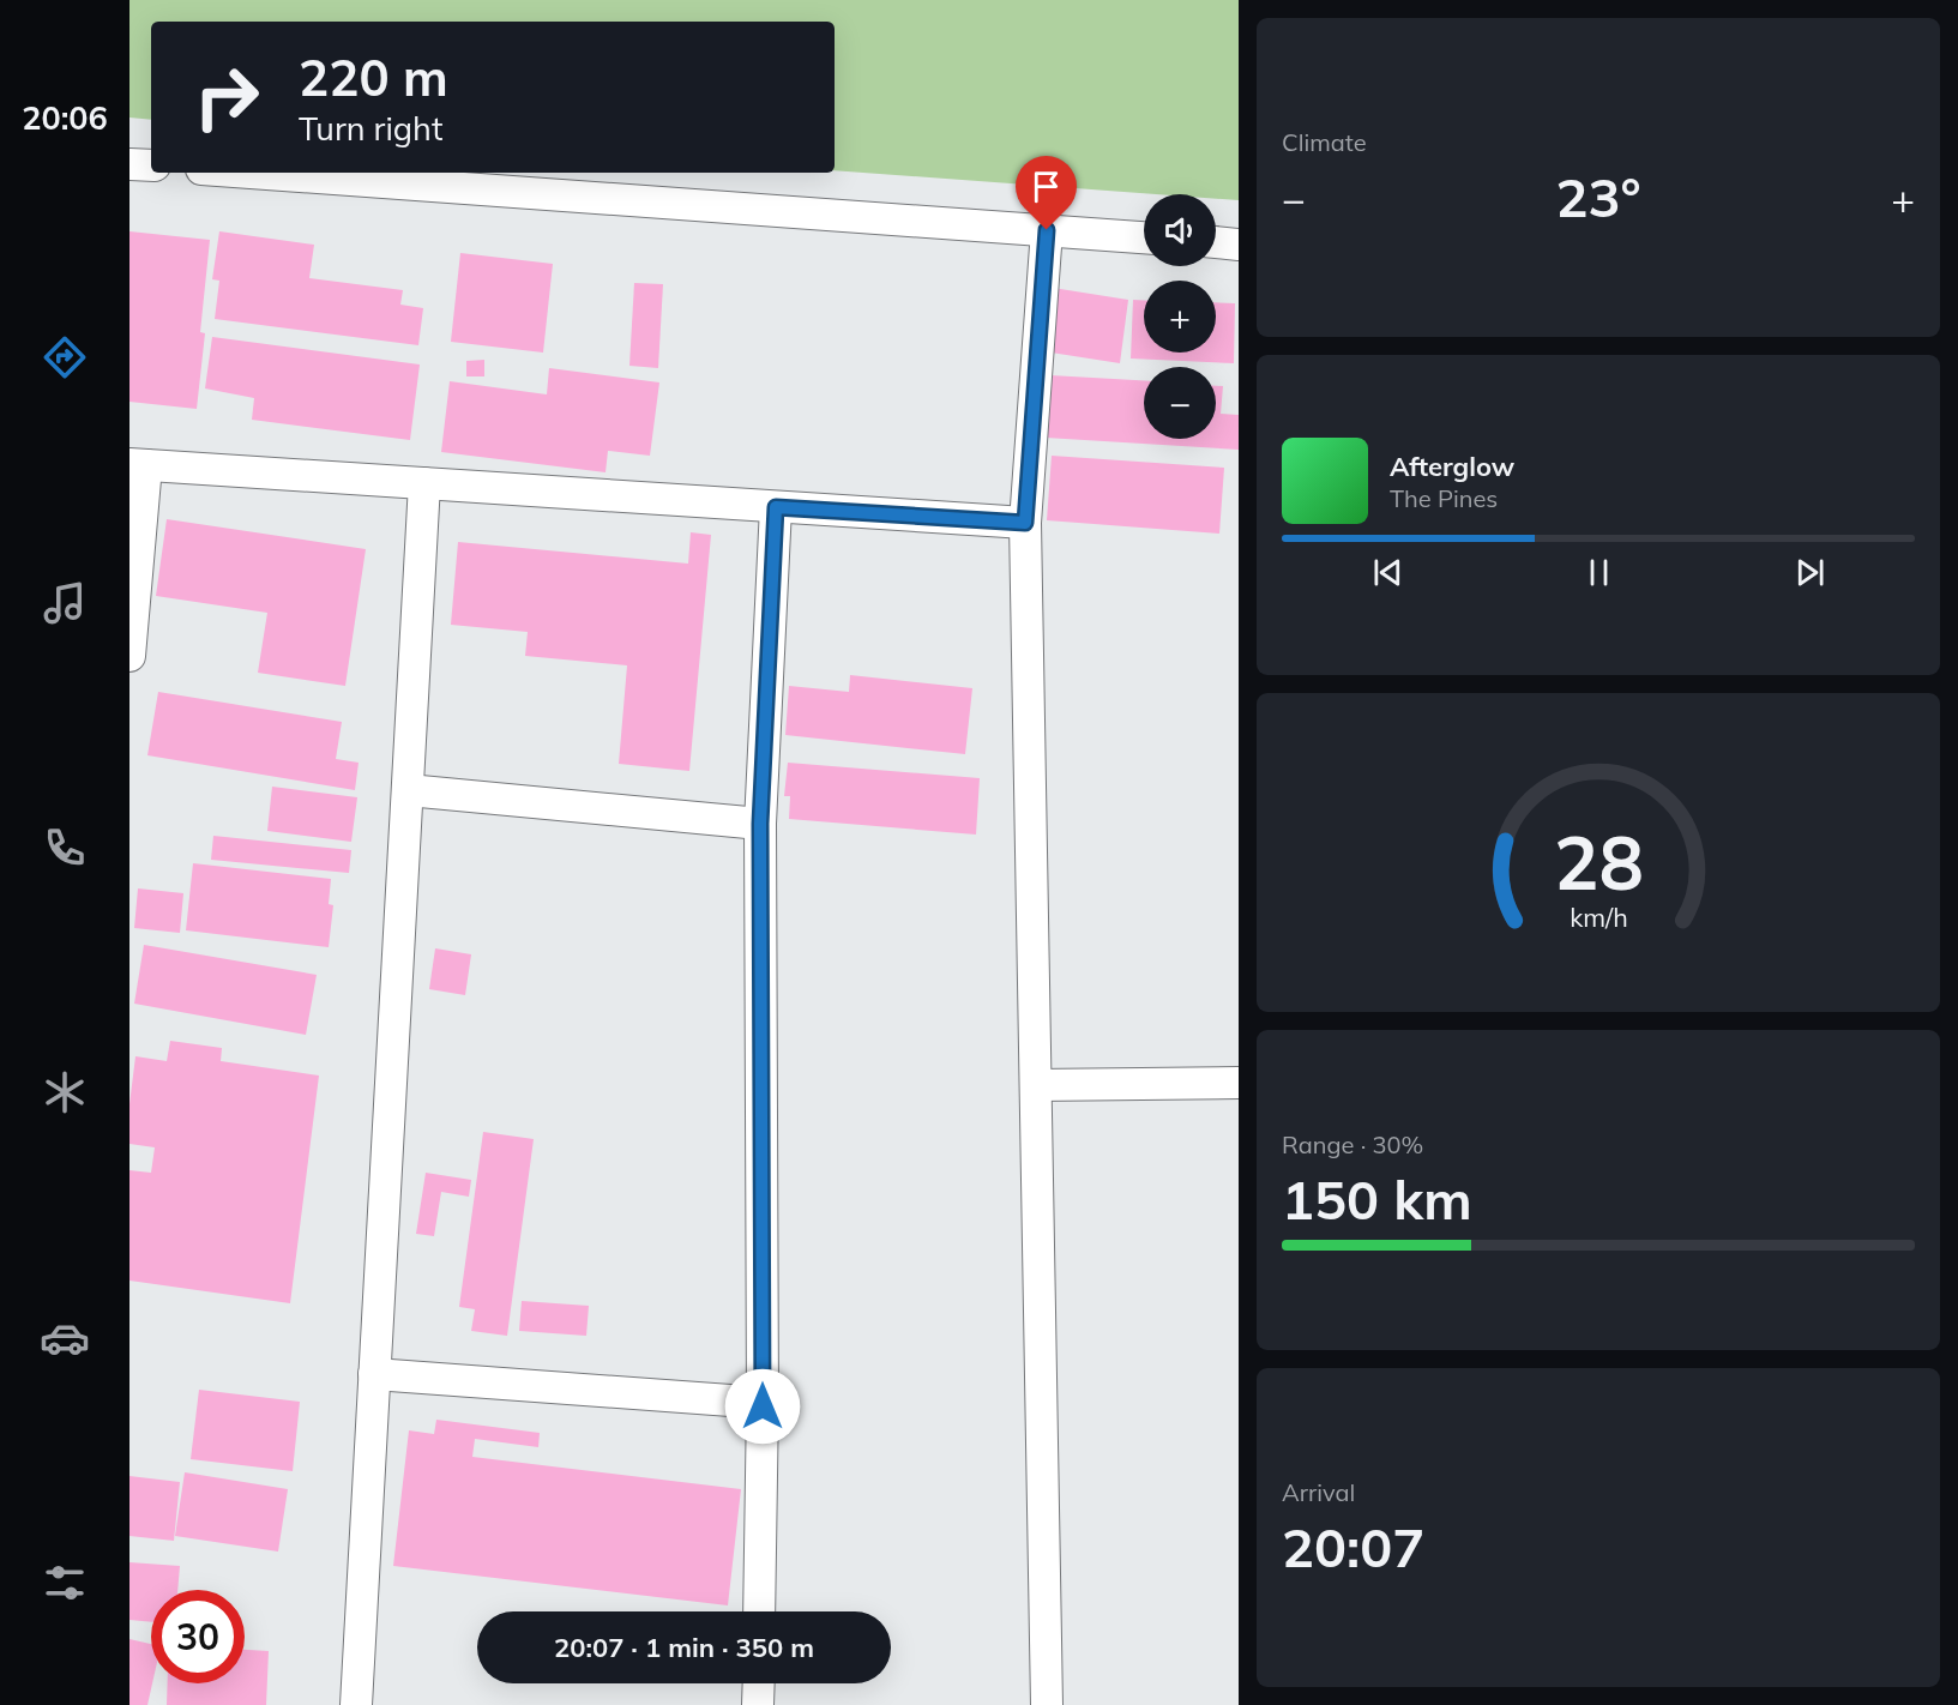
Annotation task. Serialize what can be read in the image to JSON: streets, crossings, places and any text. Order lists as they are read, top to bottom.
{
  "page": {
    "tabs": "20:06",
    "tile": [
      "Climate",
      ["Range · 30%", "150 km"],
      ["Arrival", "20:07"]
    ],
    "turn": ["220 m", "Turn right"],
    "heat": ["−", "23°", "+"],
    "map_buttons": ["+", "−"],
    "song": ["Afterglow", "The Pines"],
    "limit": "30",
    "trip": "20:07 · 1 min · 350 m",
    "gauge": ["28", "km/h"]
  }
}
